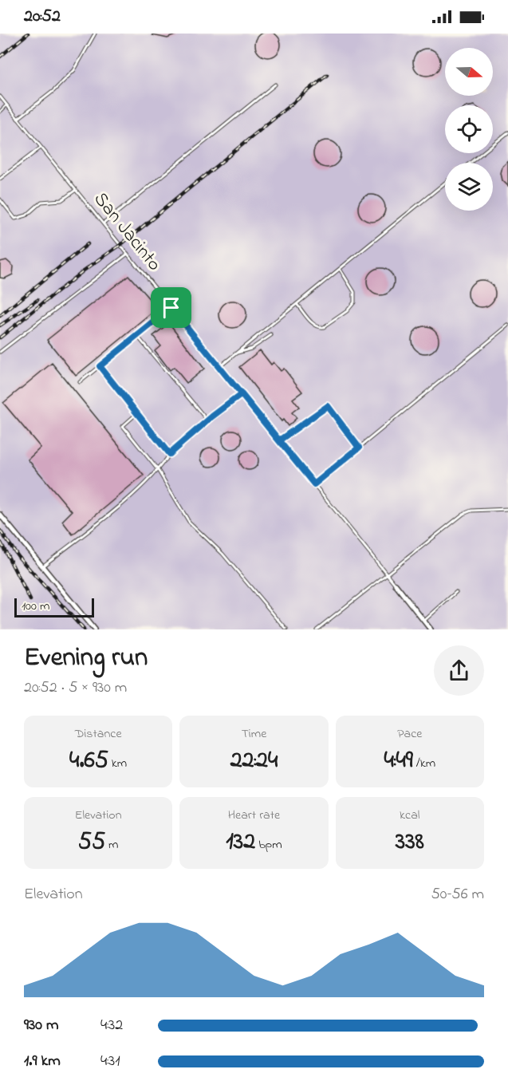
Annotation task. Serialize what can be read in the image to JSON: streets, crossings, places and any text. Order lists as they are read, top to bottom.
{
  "streets": {
    "lane": ["San Jacinto"]
  },
  "scale_bar": "100 m",
  "north": "right",
  "page": {
    "status": "20:52",
    "scale": "100 m",
    "heading": ["Evening run", "20:52 · 5 × 930 m"],
    "stats": [
      ["Distance", "4.65 km"],
      ["Time", "22:24"],
      ["Pace", "4:49 /km"],
      ["Elevation", "55 m"],
      ["Heart rate", "132 bpm"],
      ["kcal", "338"]
    ],
    "chart": ["Elevation", "50–56 m"],
    "list": [
      {
        "name": "930 m",
        "note": "4:32"
      },
      {
        "name": "1.9 km",
        "note": "4:31"
      }
    ]
  }
}
